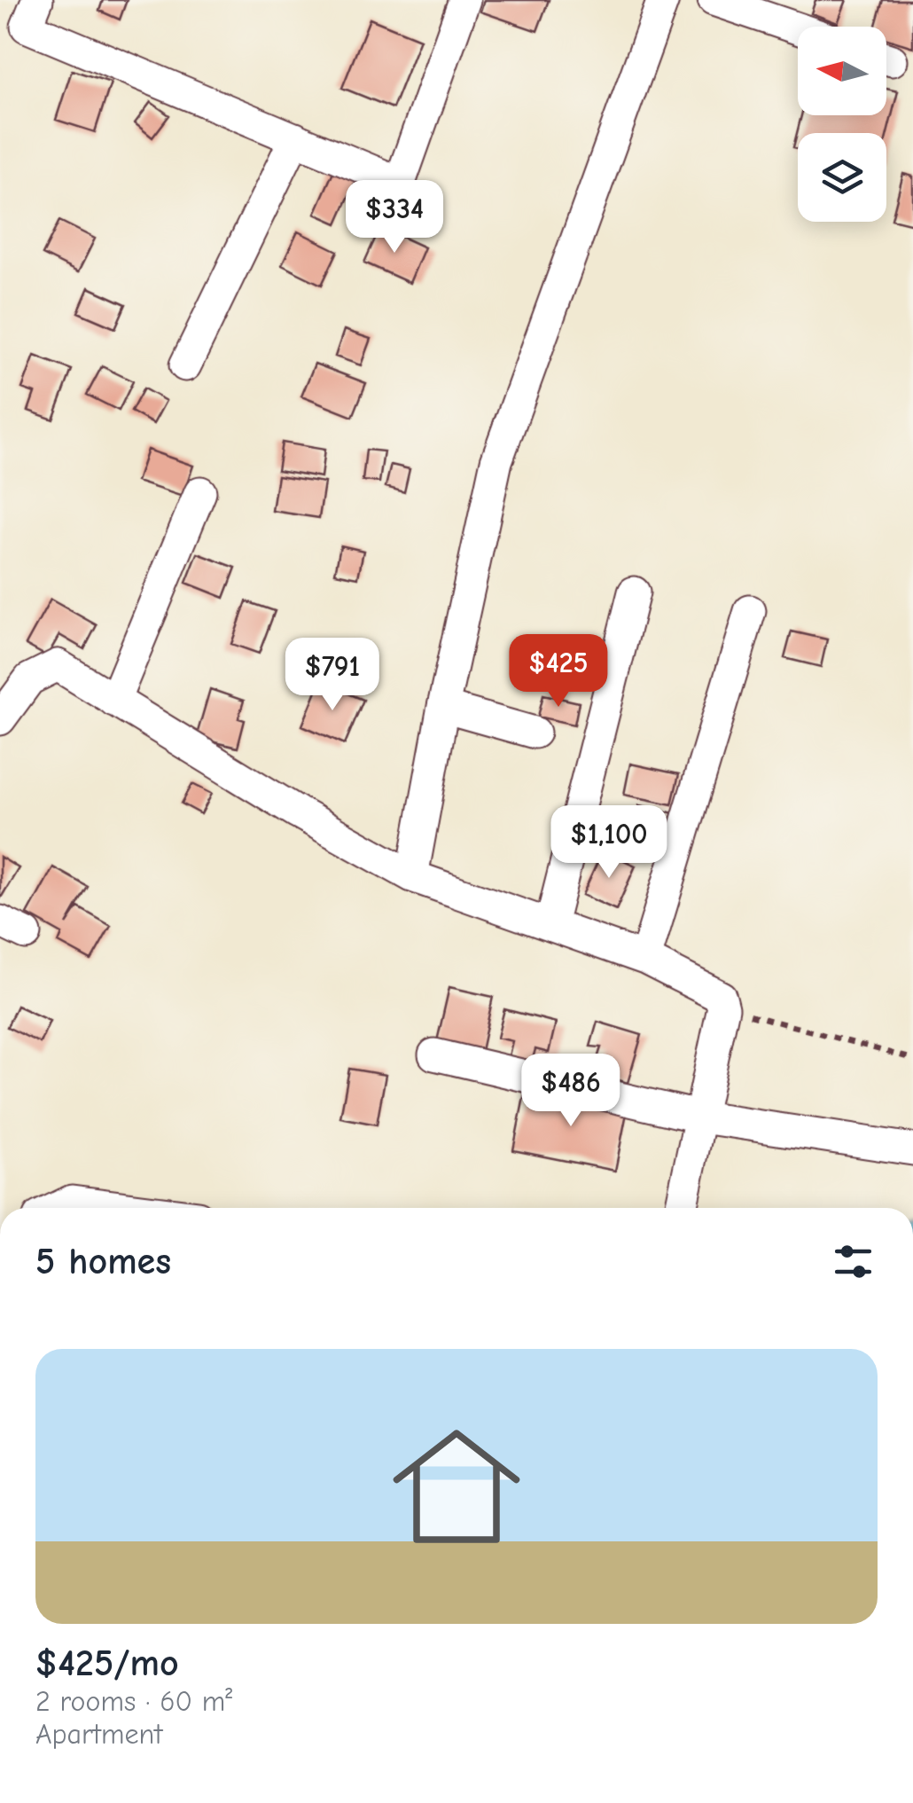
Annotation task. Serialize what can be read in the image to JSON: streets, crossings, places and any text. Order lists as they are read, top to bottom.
{
  "north": "left",
  "page": {
    "price": [
      "$334",
      "$425",
      "$791",
      "$1,100",
      "$486"
    ],
    "heading": "5 homes",
    "list": [
      {
        "name": "$425/mo",
        "note": "2 rooms · 60 m² · Apartment"
      }
    ]
  }
}
